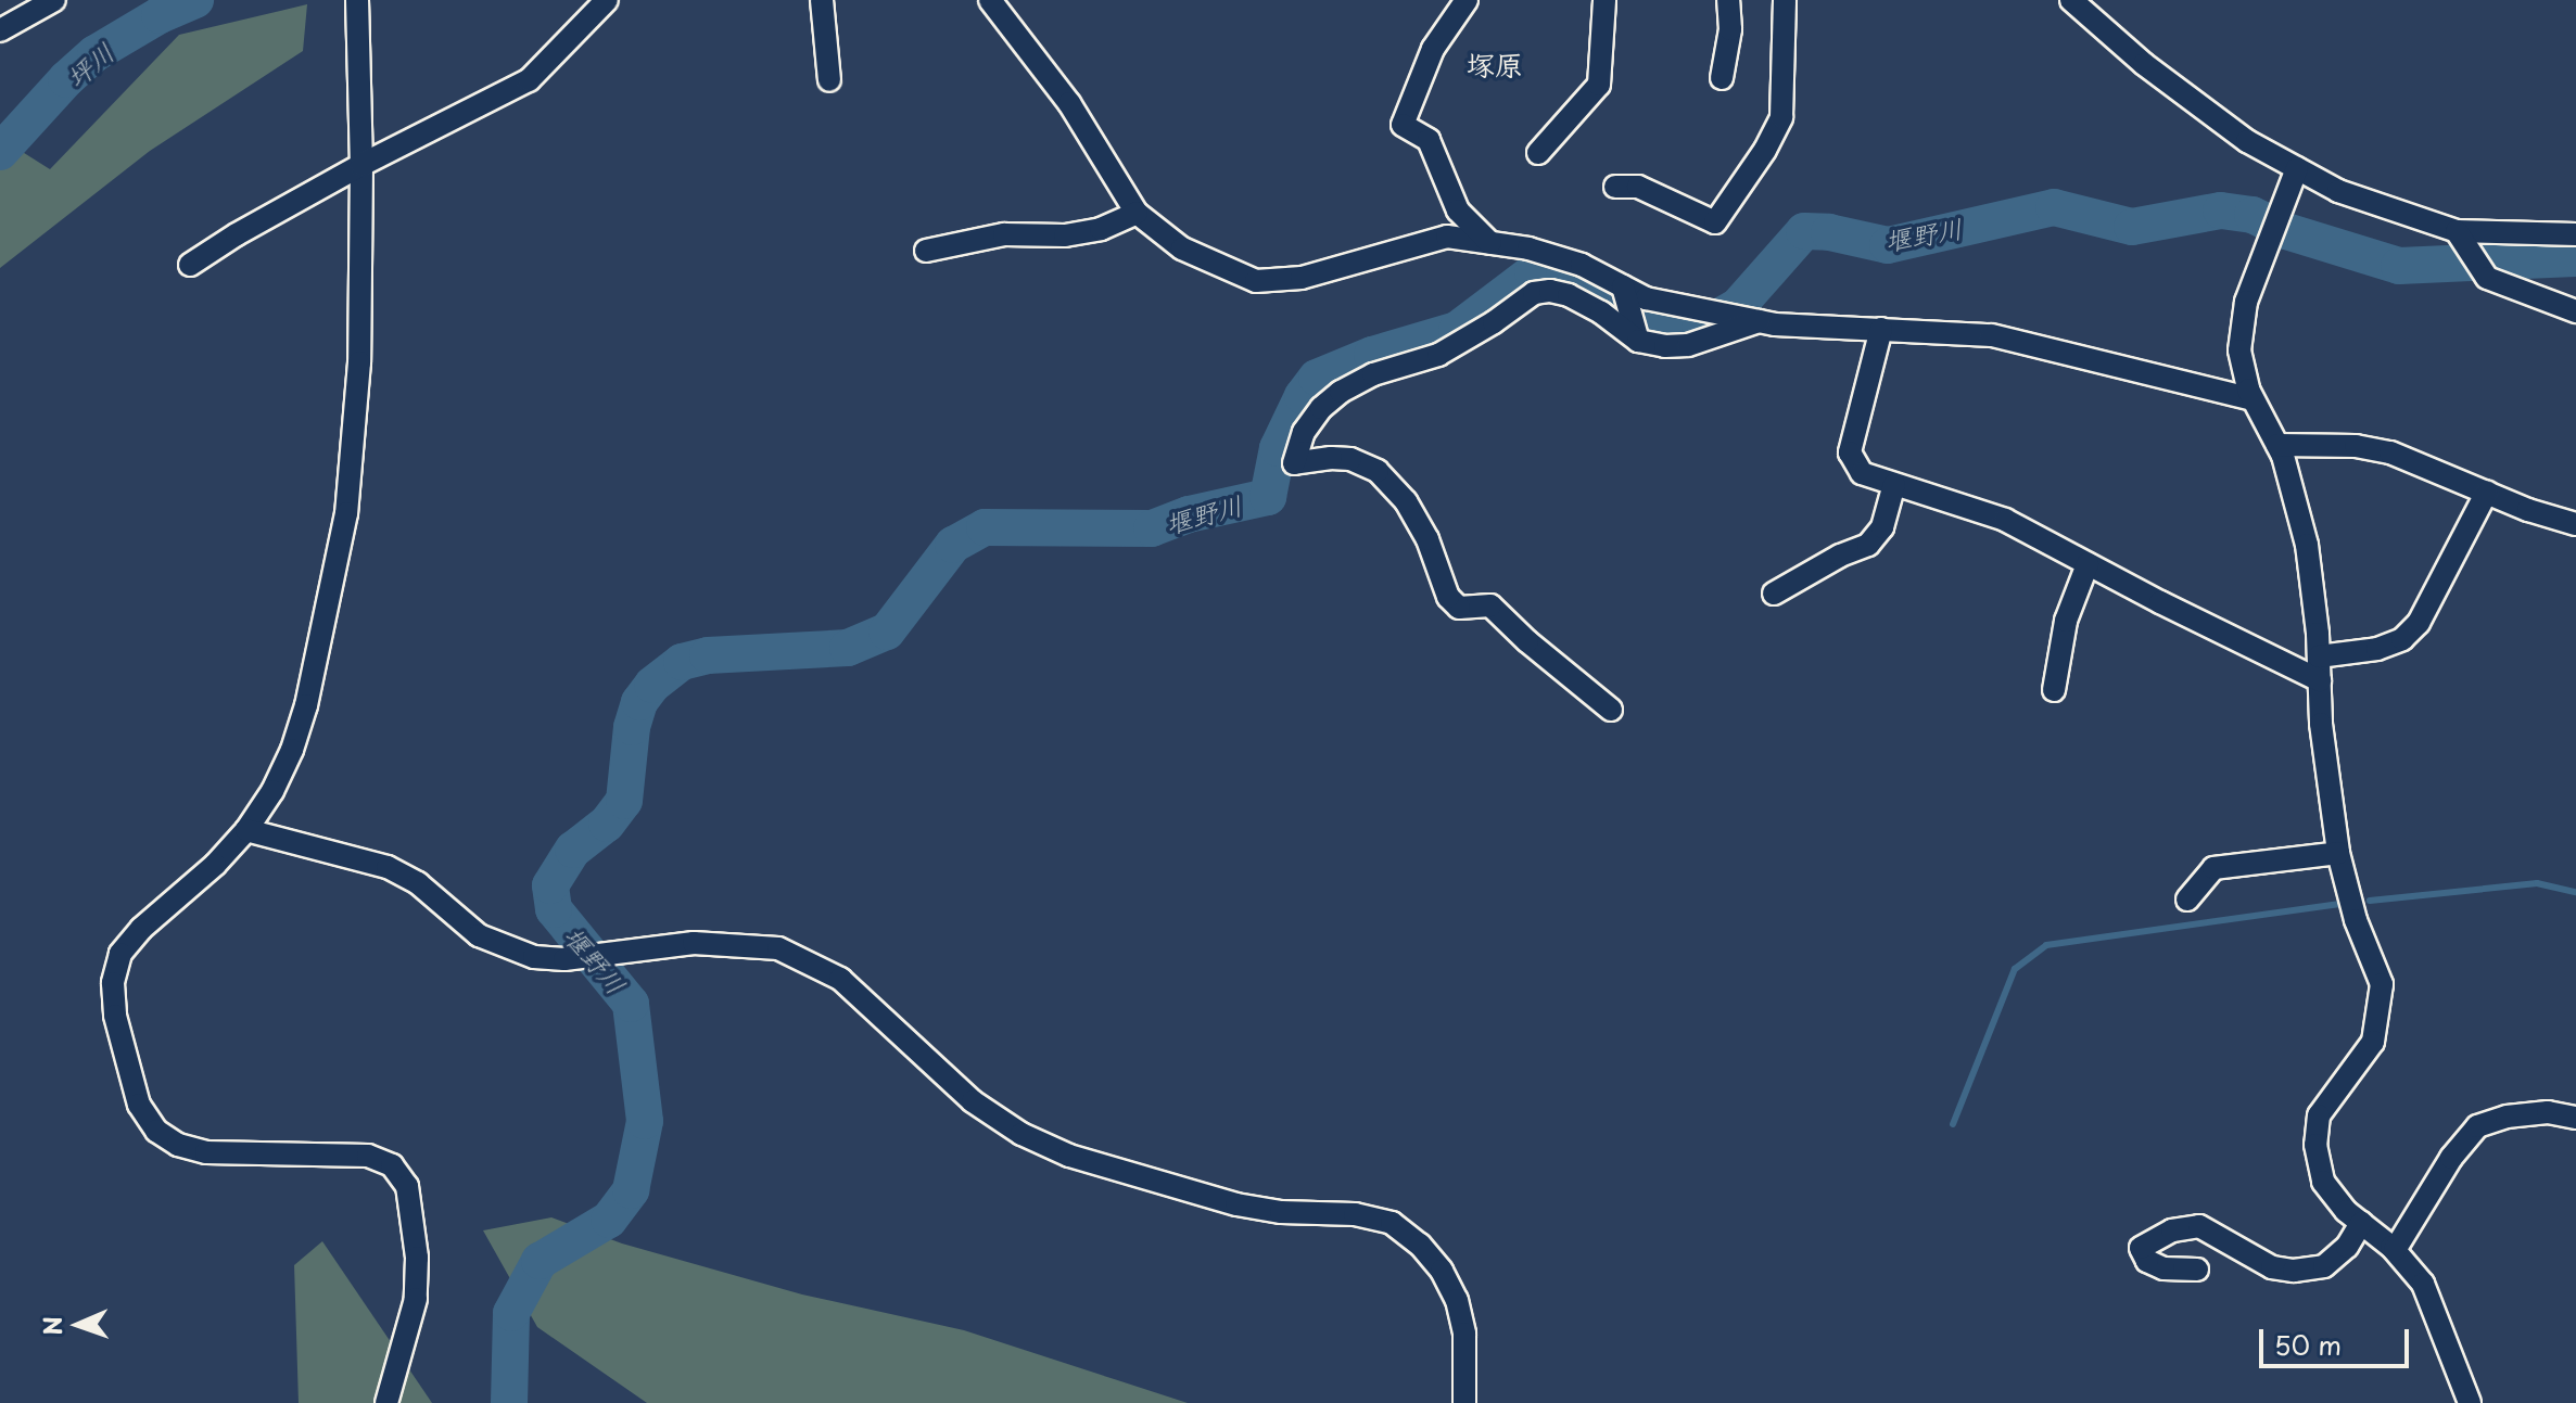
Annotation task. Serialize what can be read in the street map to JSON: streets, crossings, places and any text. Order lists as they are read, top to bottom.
{
  "districts": ["塚原"],
  "water": ["坪川", "堰野川"],
  "scale_bar": "50 m",
  "north": "left"
}
